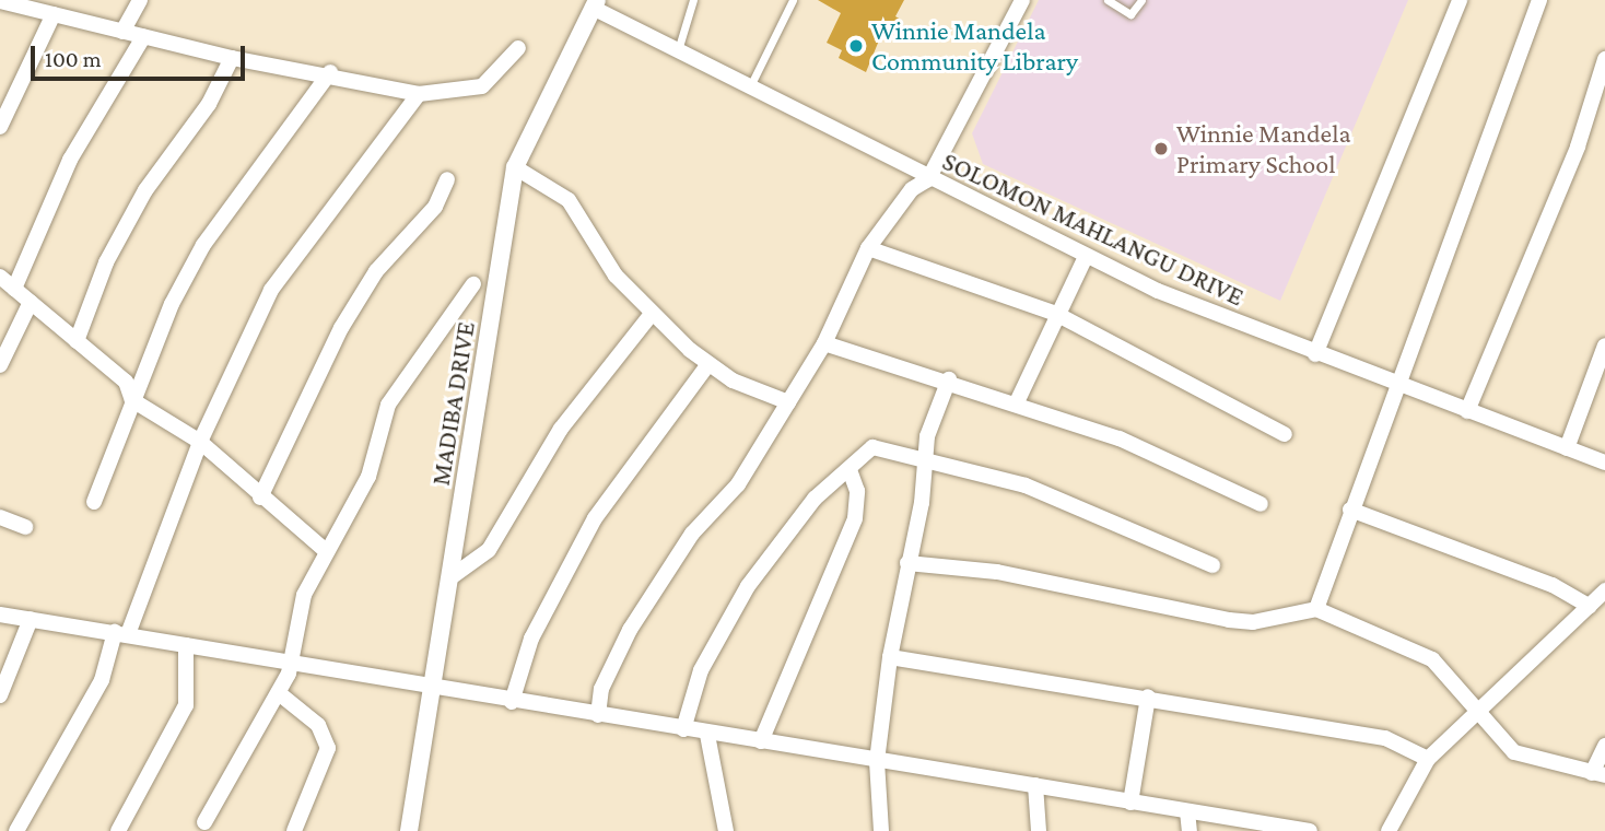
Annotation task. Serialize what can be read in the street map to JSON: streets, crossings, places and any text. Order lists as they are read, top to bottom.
{
  "streets": {
    "street": ["SOLOMON MAHLANGU DRIVE", "MADIBA DRIVE"]
  },
  "crossings": [
    ["SOLOMON MAHLANGU DRIVE", "MADIBA DRIVE"]
  ],
  "places": ["Winnie Mandela Community Library", "Winnie Mandela Primary School"],
  "scale_bar": "100 m"
}
